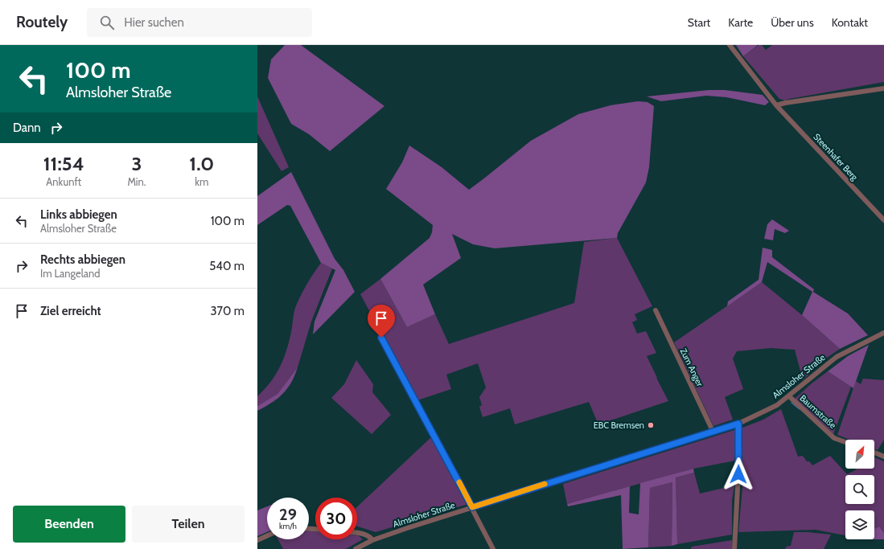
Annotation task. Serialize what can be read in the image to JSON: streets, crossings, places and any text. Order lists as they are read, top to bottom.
{
  "streets": {
    "street": [
      "Steenhafer Berg",
      "Zum Anger",
      "Almsloher Straße",
      "Baumstraße"
    ]
  },
  "crossings": [
    ["Zum Anger", "Almsloher Straße"],
    ["Almsloher Straße", "Baumstraße"]
  ],
  "places": ["EBC Bremsen"],
  "north": "top right",
  "page": {
    "header": "Routely",
    "search": "Hier suchen",
    "nav": [
      "Start",
      "Karte",
      "Über uns",
      "Kontakt"
    ],
    "turn": ["100 m", "Almsloher Straße"],
    "then": "Dann",
    "eta": [
      "11:54",
      "Ankunft",
      "3",
      "Min.",
      "1.0",
      "km"
    ],
    "list": [
      {
        "name": "Links abbiegen",
        "note": "Almsloher Straße",
        "value": "100 m"
      },
      {
        "name": "Rechts abbiegen",
        "note": "Im Langeland",
        "value": "540 m"
      },
      {
        "name": "Ziel erreicht",
        "value": "370 m"
      }
    ],
    "speed": "29 km/h",
    "limit": "30",
    "buttons": ["Beenden", "Teilen"]
  }
}
